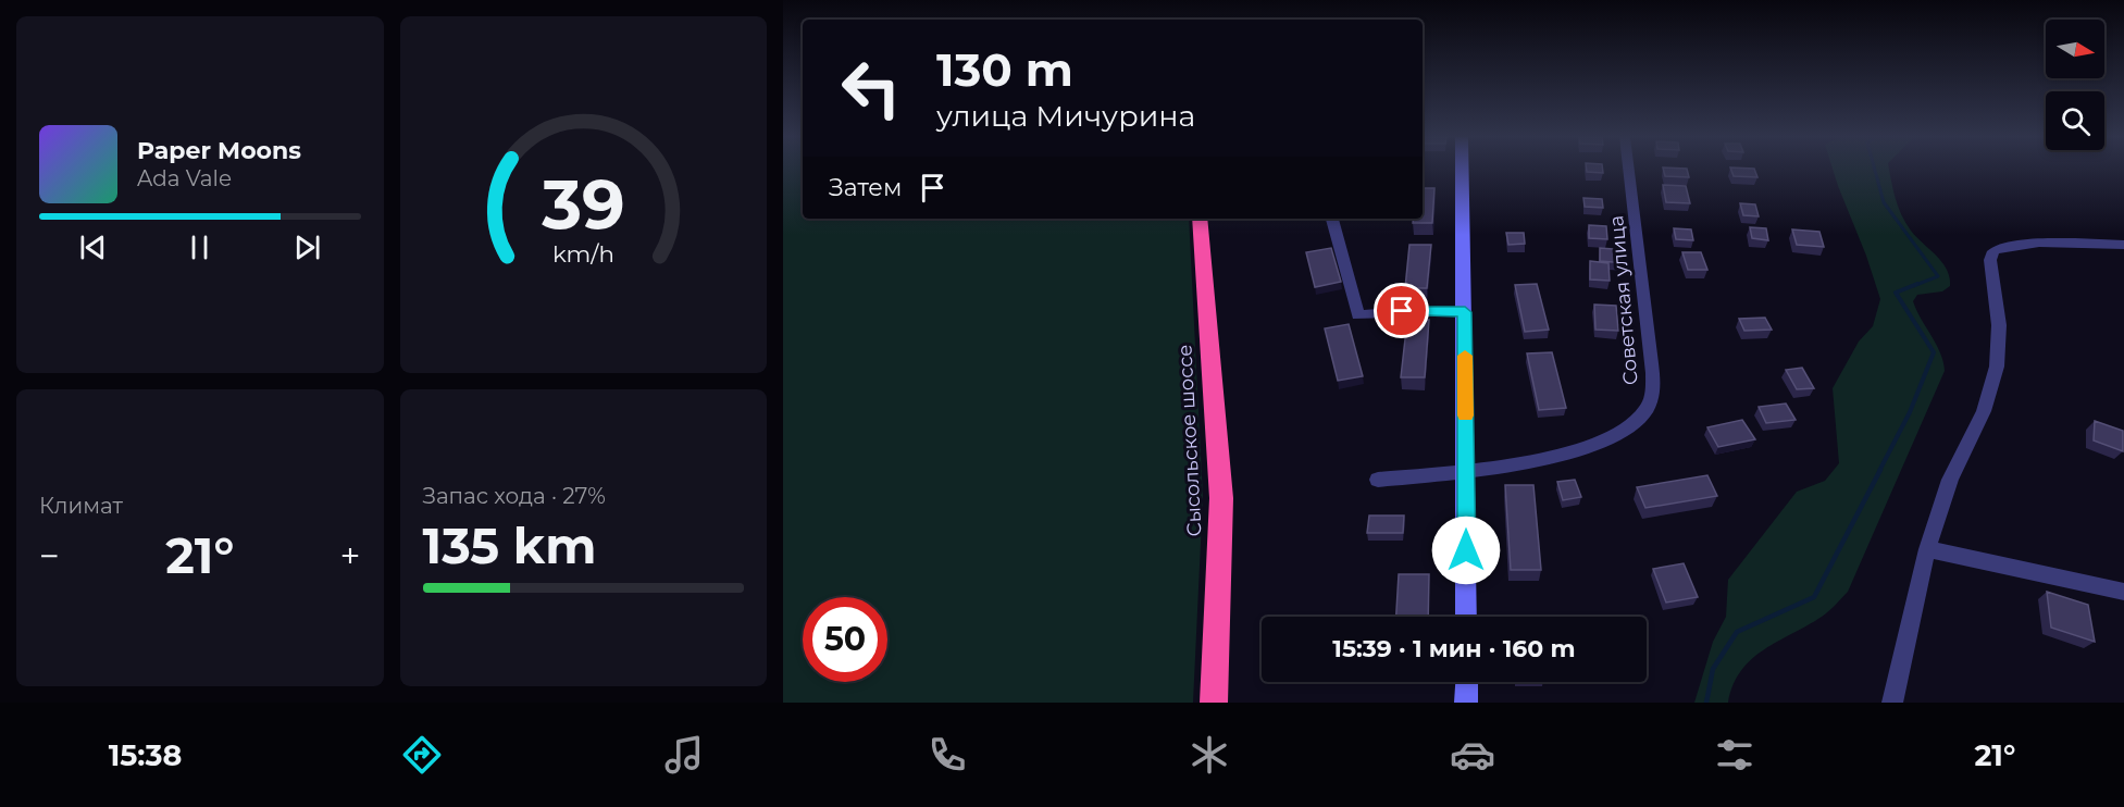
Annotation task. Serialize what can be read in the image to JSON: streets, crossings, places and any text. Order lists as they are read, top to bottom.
{
  "streets": {
    "highway": ["Сысольское шоссе"],
    "street": ["Советская улица"]
  },
  "north": "right",
  "page": {
    "turn": ["130 m", "улица Мичурина"],
    "song": ["Paper Moons", "Ada Vale"],
    "then": "Затем",
    "tile": [
      "Климат",
      ["Запас хода · 27%", "135 km"]
    ],
    "heat": ["−", "21°", "+"],
    "limit": "50",
    "trip": "15:39 · 1 мин · 160 m",
    "tabs": ["15:38", "21°"],
    "gauge": ["39", "km/h"]
  }
}
